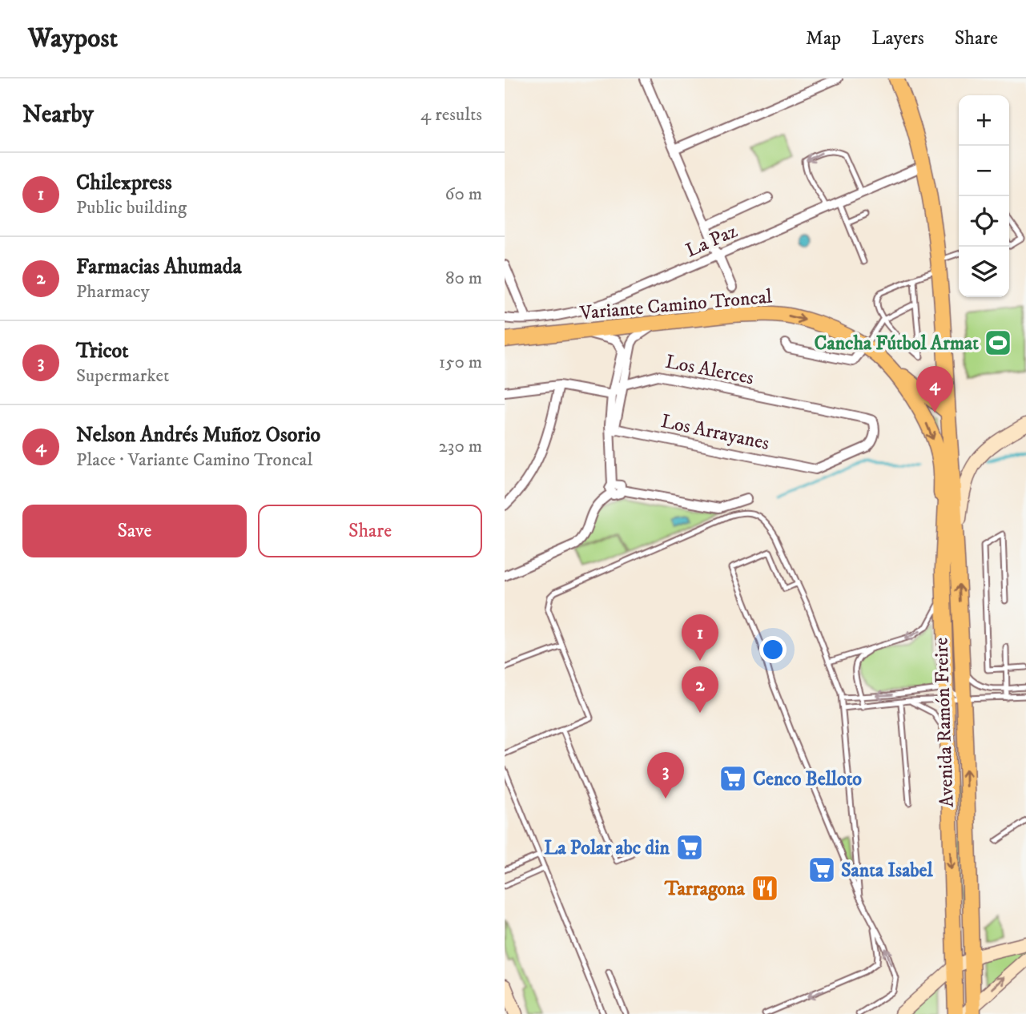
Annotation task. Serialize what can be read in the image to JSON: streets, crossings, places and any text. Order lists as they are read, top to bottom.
{
  "streets": {
    "main road": ["Variante Camino Troncal", "Avenida Ramón Freire"],
    "street": ["La Paz", "Los Alerces", "Los Arrayanes"]
  },
  "crossings": [
    ["La Paz", "Avenida Ramón Freire"],
    ["Variante Camino Troncal", "Avenida Ramón Freire"],
    ["Los Alerces", "Los Arrayanes"]
  ],
  "one_way": ["Variante Camino Troncal"],
  "places": {
    "sports": ["Cancha Fútbol Armat"],
    "supermarket": ["Cenco Belloto", "La Polar abc din", "Santa Isabel"],
    "restaurant": ["Tarragona"]
  },
  "page": {
    "header": "Waypost",
    "nav": ["Map", "Layers", "Share"],
    "heading": ["Nearby", "4 results"],
    "map_buttons": ["+", "−"],
    "list": [
      {
        "mark": "1",
        "name": "Chilexpress",
        "note": "Public building",
        "value": "60 m"
      },
      {
        "mark": "2",
        "name": "Farmacias Ahumada",
        "note": "Pharmacy",
        "value": "80 m"
      },
      {
        "mark": "3",
        "name": "Tricot",
        "note": "Supermarket",
        "value": "150 m"
      },
      {
        "mark": "4",
        "name": "Nelson Andrés Muñoz Osorio",
        "note": "Place · Variante Camino Troncal",
        "value": "230 m"
      }
    ],
    "pins": [
      "4",
      "1",
      "2",
      "3"
    ],
    "buttons": ["Save", "Share"]
  }
}
